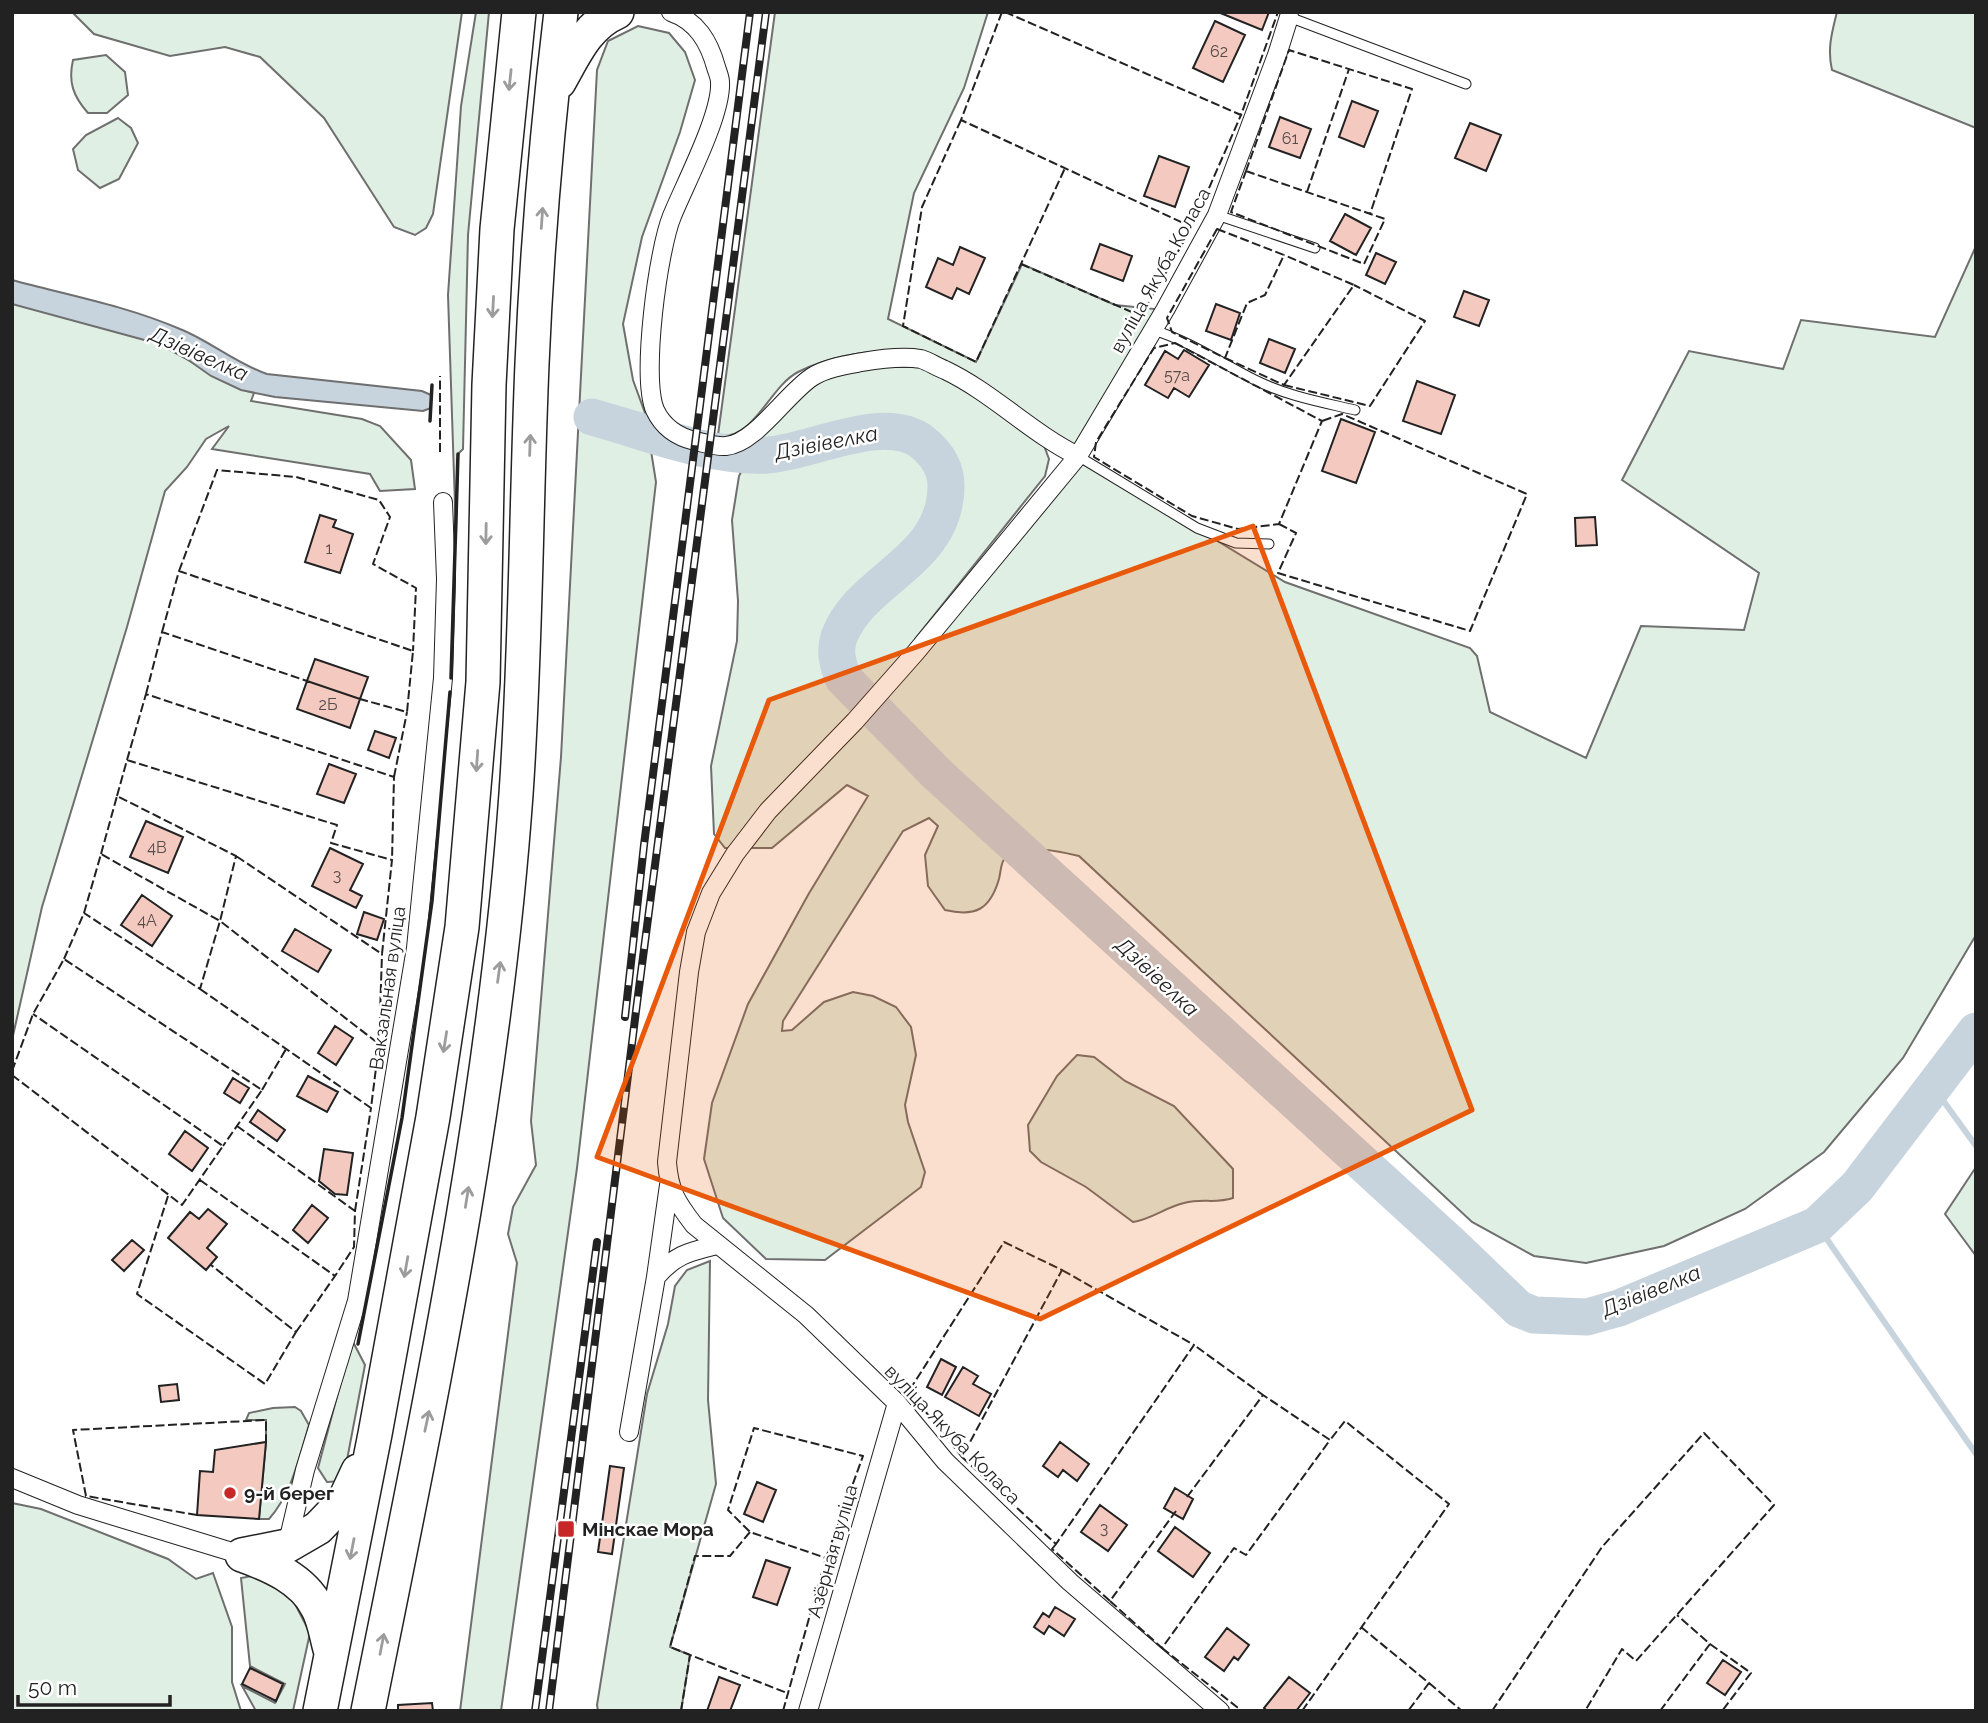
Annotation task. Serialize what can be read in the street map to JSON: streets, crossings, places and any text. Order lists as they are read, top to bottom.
{
  "streets": {
    "street": ["вуліца Якуба Коласа", "Вакзальная вуліца", "Азёрная вуліца"]
  },
  "crossings": [
    ["вуліца Якуба Коласа", "Азёрная вуліца"]
  ],
  "water": ["Дзівівелка"],
  "places": {
    "other": ["9-й берег"],
    "transit": ["Мінскае Мора"]
  },
  "house_numbers": [
    "62",
    "61",
    "57а",
    "1",
    "2Б",
    "4В",
    "3",
    "4А",
    "3"
  ],
  "scale_bar": "50 m"
}
